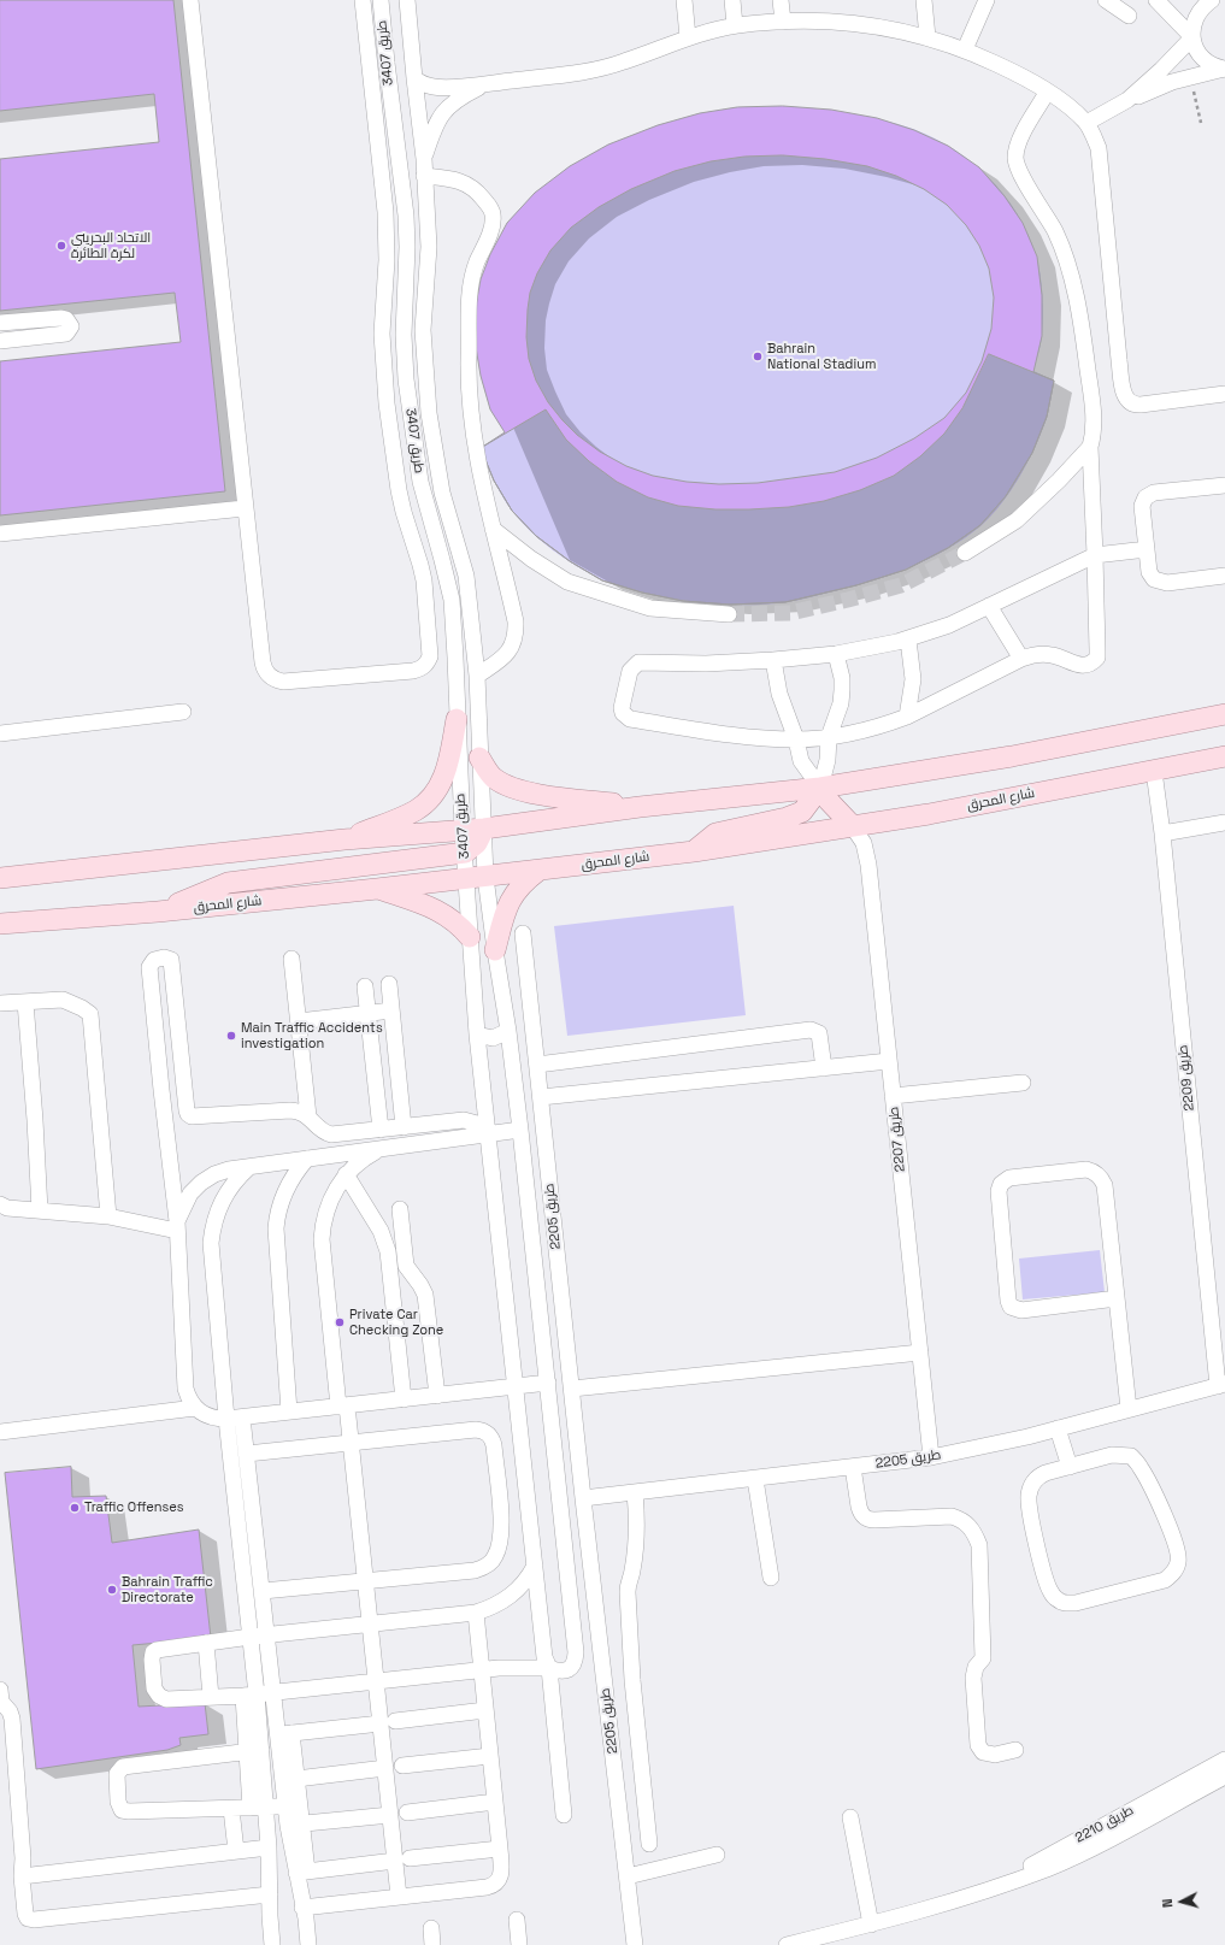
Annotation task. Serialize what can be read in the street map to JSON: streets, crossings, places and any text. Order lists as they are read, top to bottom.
{
  "streets": {
    "main road": ["شارع المحرق"],
    "street": [
      "طريق 3407",
      "طريق 2209",
      "طريق 2207",
      "طريق 2205",
      "طريق 2210"
    ]
  },
  "crossings": [
    ["طريق 3407", "شارع المحرق"],
    ["شارع المحرق", "طريق 2209"],
    ["شارع المحرق", "طريق 2207"],
    ["طريق 2209", "طريق 2205"],
    ["طريق 2207", "طريق 2205"]
  ],
  "places": [
    "الاتحاد البحريني لكرة الطائرة",
    "Bahrain National Stadium",
    "Main Traffic Accidents investigation",
    "Private Car Checking Zone",
    "Traffic Offenses",
    "Bahrain Traffic Directorate"
  ],
  "north": "left"
}
